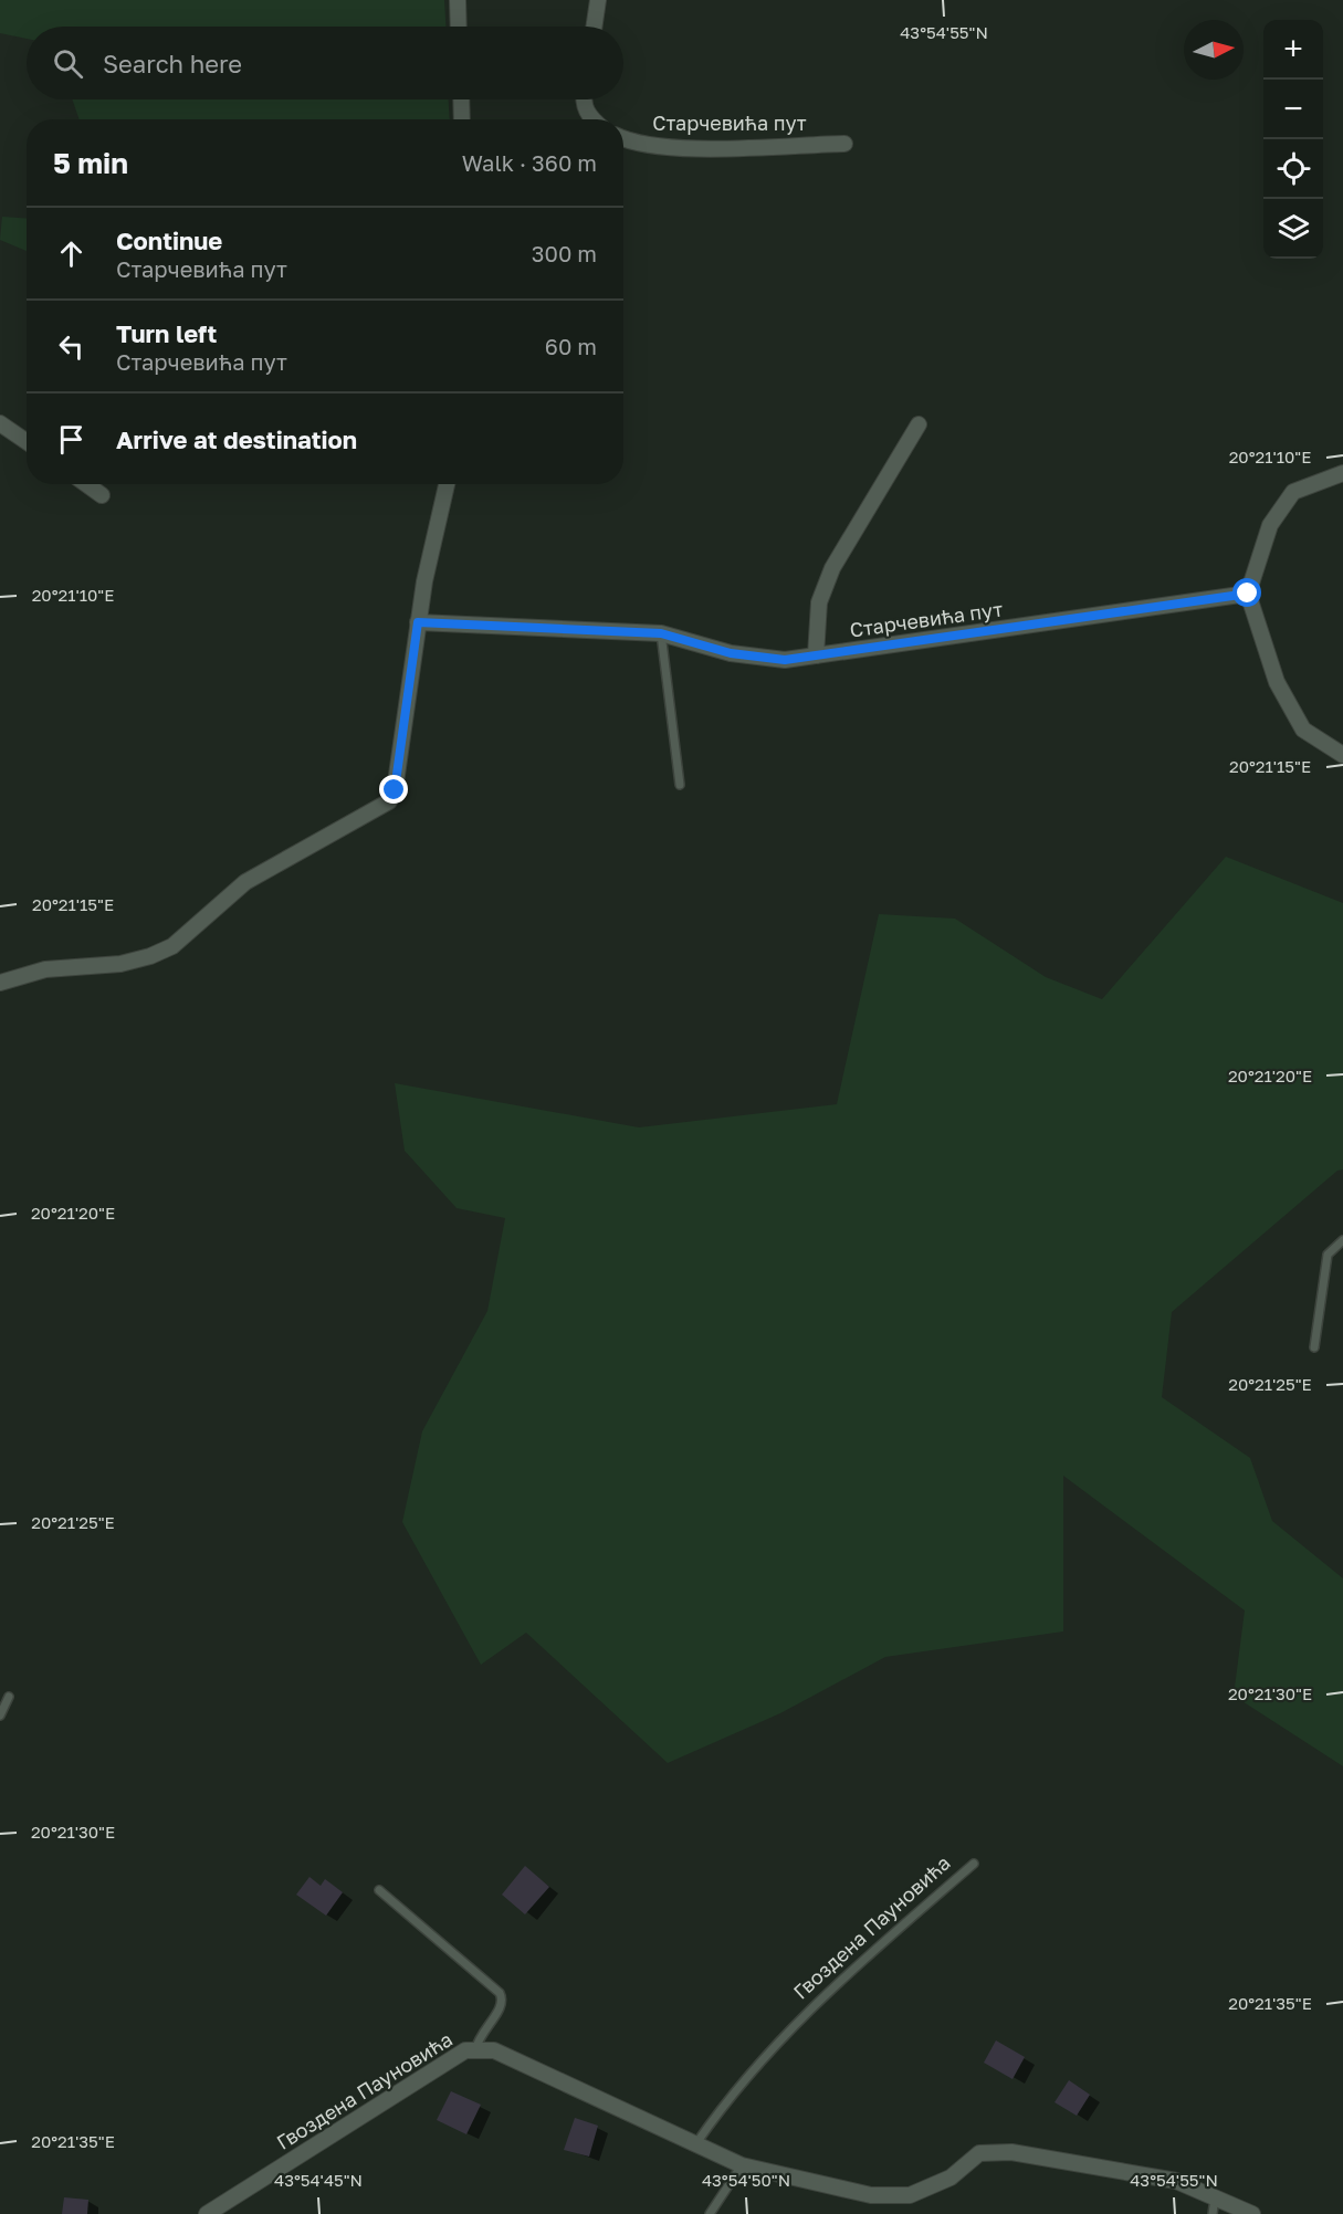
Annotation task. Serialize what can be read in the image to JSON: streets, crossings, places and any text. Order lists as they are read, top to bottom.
{
  "streets": {
    "street": ["Старчевића пут", "Гвоздена Пауновића"]
  },
  "north": "right",
  "page": {
    "map_buttons": ["+", "−"],
    "search": "Search here",
    "heading": ["5 min", "Walk · 360 m"],
    "list": [
      ["Continue", "Старчевића пут", "300 m"],
      ["Turn left", "Старчевића пут", "60 m"],
      "Arrive at destination"
    ]
  },
  "coordinates": [
    "43°54'55\"N",
    "20°21'10\"E",
    "20°21'15\"E",
    "20°21'20\"E",
    "20°21'25\"E",
    "20°21'30\"E",
    "20°21'35\"E",
    "43°54'45\"N",
    "43°54'50\"N"
  ]
}
